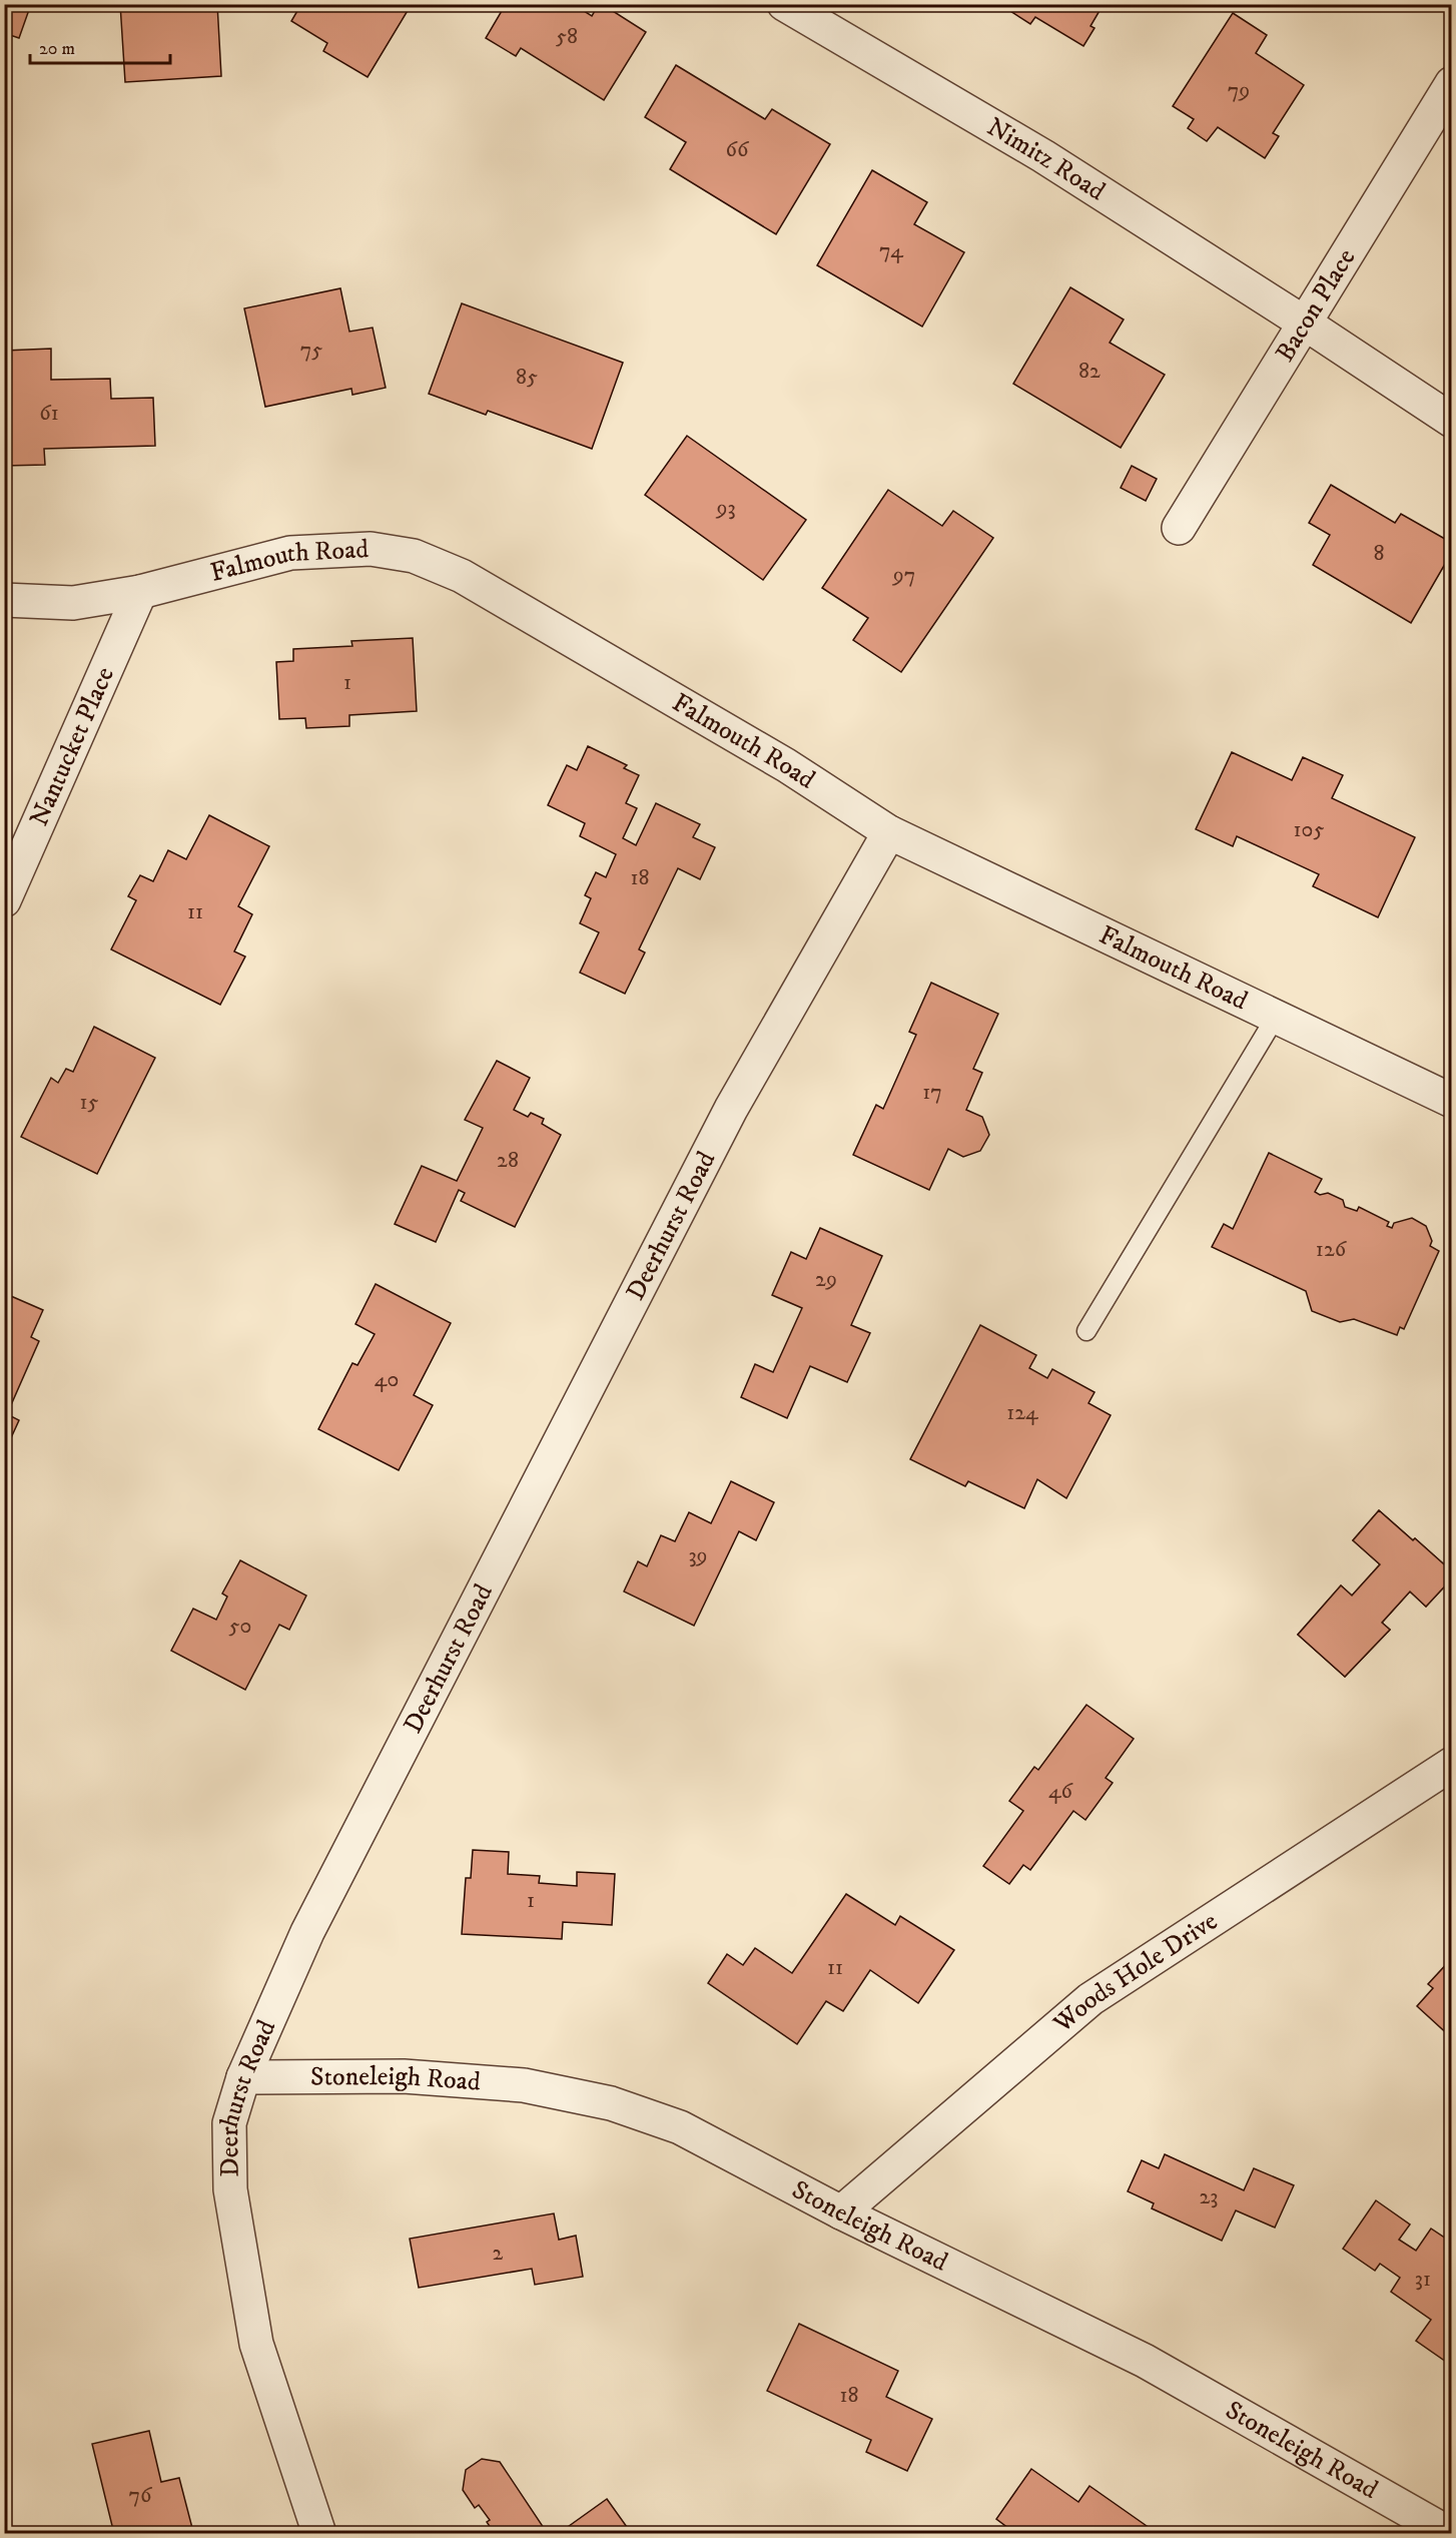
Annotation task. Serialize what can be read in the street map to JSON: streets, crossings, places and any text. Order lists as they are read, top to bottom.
{
  "streets": {
    "street": [
      "Nimitz Road",
      "Bacon Place",
      "Falmouth Road",
      "Nantucket Place",
      "Deerhurst Road",
      "Woods Hole Drive",
      "Stoneleigh Road"
    ]
  },
  "crossings": [
    ["Nimitz Road", "Bacon Place"],
    ["Falmouth Road", "Nantucket Place"],
    ["Falmouth Road", "Deerhurst Road"],
    ["Deerhurst Road", "Stoneleigh Road"],
    ["Woods Hole Drive", "Stoneleigh Road"]
  ],
  "house_numbers": [
    "58",
    "79",
    "66",
    "74",
    "75",
    "82",
    "85",
    "61",
    "93",
    "8",
    "97",
    "1",
    "105",
    "18",
    "11",
    "17",
    "15",
    "28",
    "126",
    "29",
    "40",
    "124",
    "39",
    "50",
    "46",
    "1",
    "11",
    "23",
    "2",
    "31",
    "18",
    "76"
  ],
  "scale_bar": "20 m"
}
